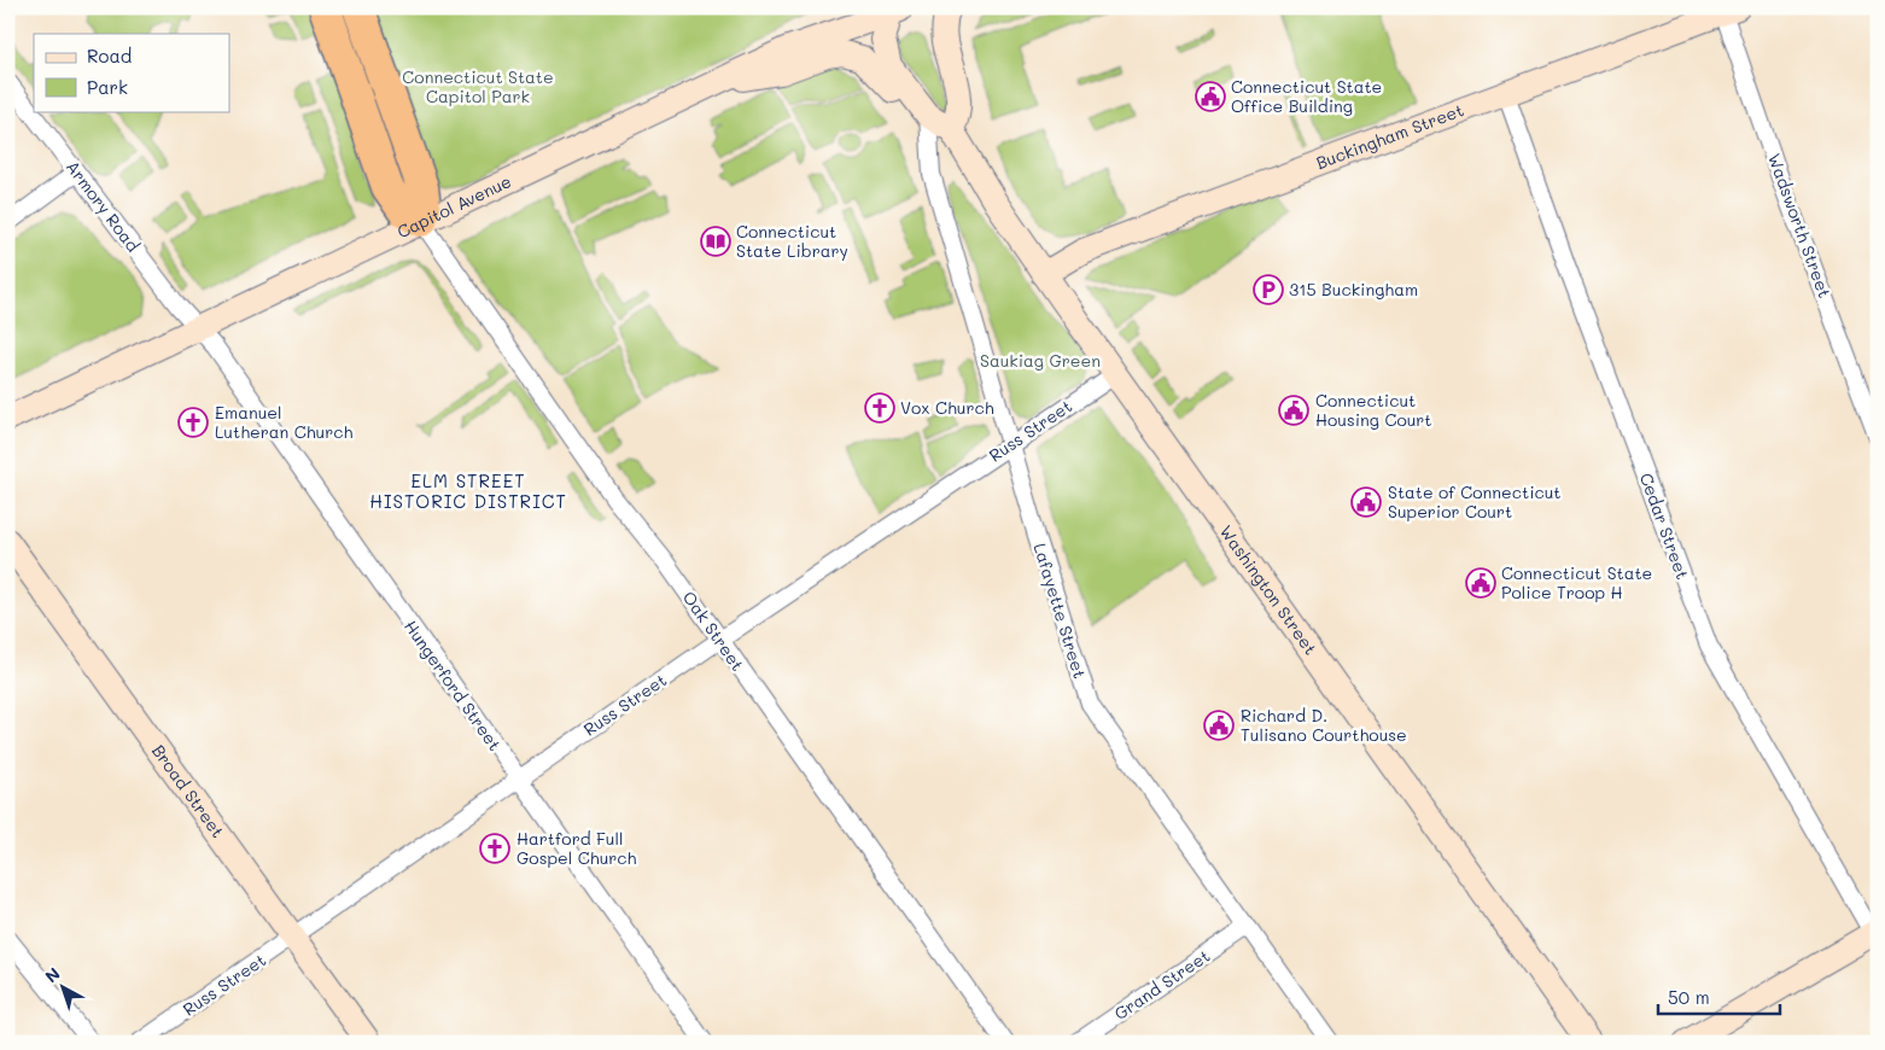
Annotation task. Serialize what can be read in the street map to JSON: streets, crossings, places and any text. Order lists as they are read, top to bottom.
{
  "streets": {
    "main road": [
      "Buckingham Street",
      "Capitol Avenue",
      "Washington Street",
      "Broad Street"
    ],
    "street": [
      "Armory Road",
      "Wadsworth Street",
      "Russ Street",
      "Cedar Street",
      "Lafayette Street",
      "Oak Street",
      "Hungerford Street",
      "Grand Street"
    ]
  },
  "crossings": [
    ["Buckingham Street", "Wadsworth Street"],
    ["Buckingham Street", "Cedar Street"],
    ["Buckingham Street", "Washington Street"],
    ["Armory Road", "Capitol Avenue"],
    ["Armory Road", "Hungerford Street"],
    ["Capitol Avenue", "Washington Street"],
    ["Capitol Avenue", "Oak Street"],
    ["Capitol Avenue", "Hungerford Street"],
    ["Russ Street", "Washington Street"],
    ["Russ Street", "Lafayette Street"],
    ["Russ Street", "Oak Street"],
    ["Russ Street", "Hungerford Street"],
    ["Russ Street", "Broad Street"],
    ["Washington Street", "Lafayette Street"],
    ["Lafayette Street", "Grand Street"]
  ],
  "districts": ["ELM STREET HISTORIC DISTRICT"],
  "parks": ["Connecticut State Capitol Park", "Saukiag Green"],
  "places": {
    "public building": [
      "Connecticut State Office Building",
      "Connecticut Housing Court",
      "State of Connecticut Superior Court",
      "Connecticut State Police Troop H",
      "Richard D. Tulisano Courthouse"
    ],
    "library": ["Connecticut State Library"],
    "parking": ["315 Buckingham"],
    "church": ["Vox Church", "Emanuel Lutheran Church", "Hartford Full Gospel Church"]
  },
  "legend": ["Road", "Park"],
  "scale_bar": "50 m",
  "north": "top left"
}
